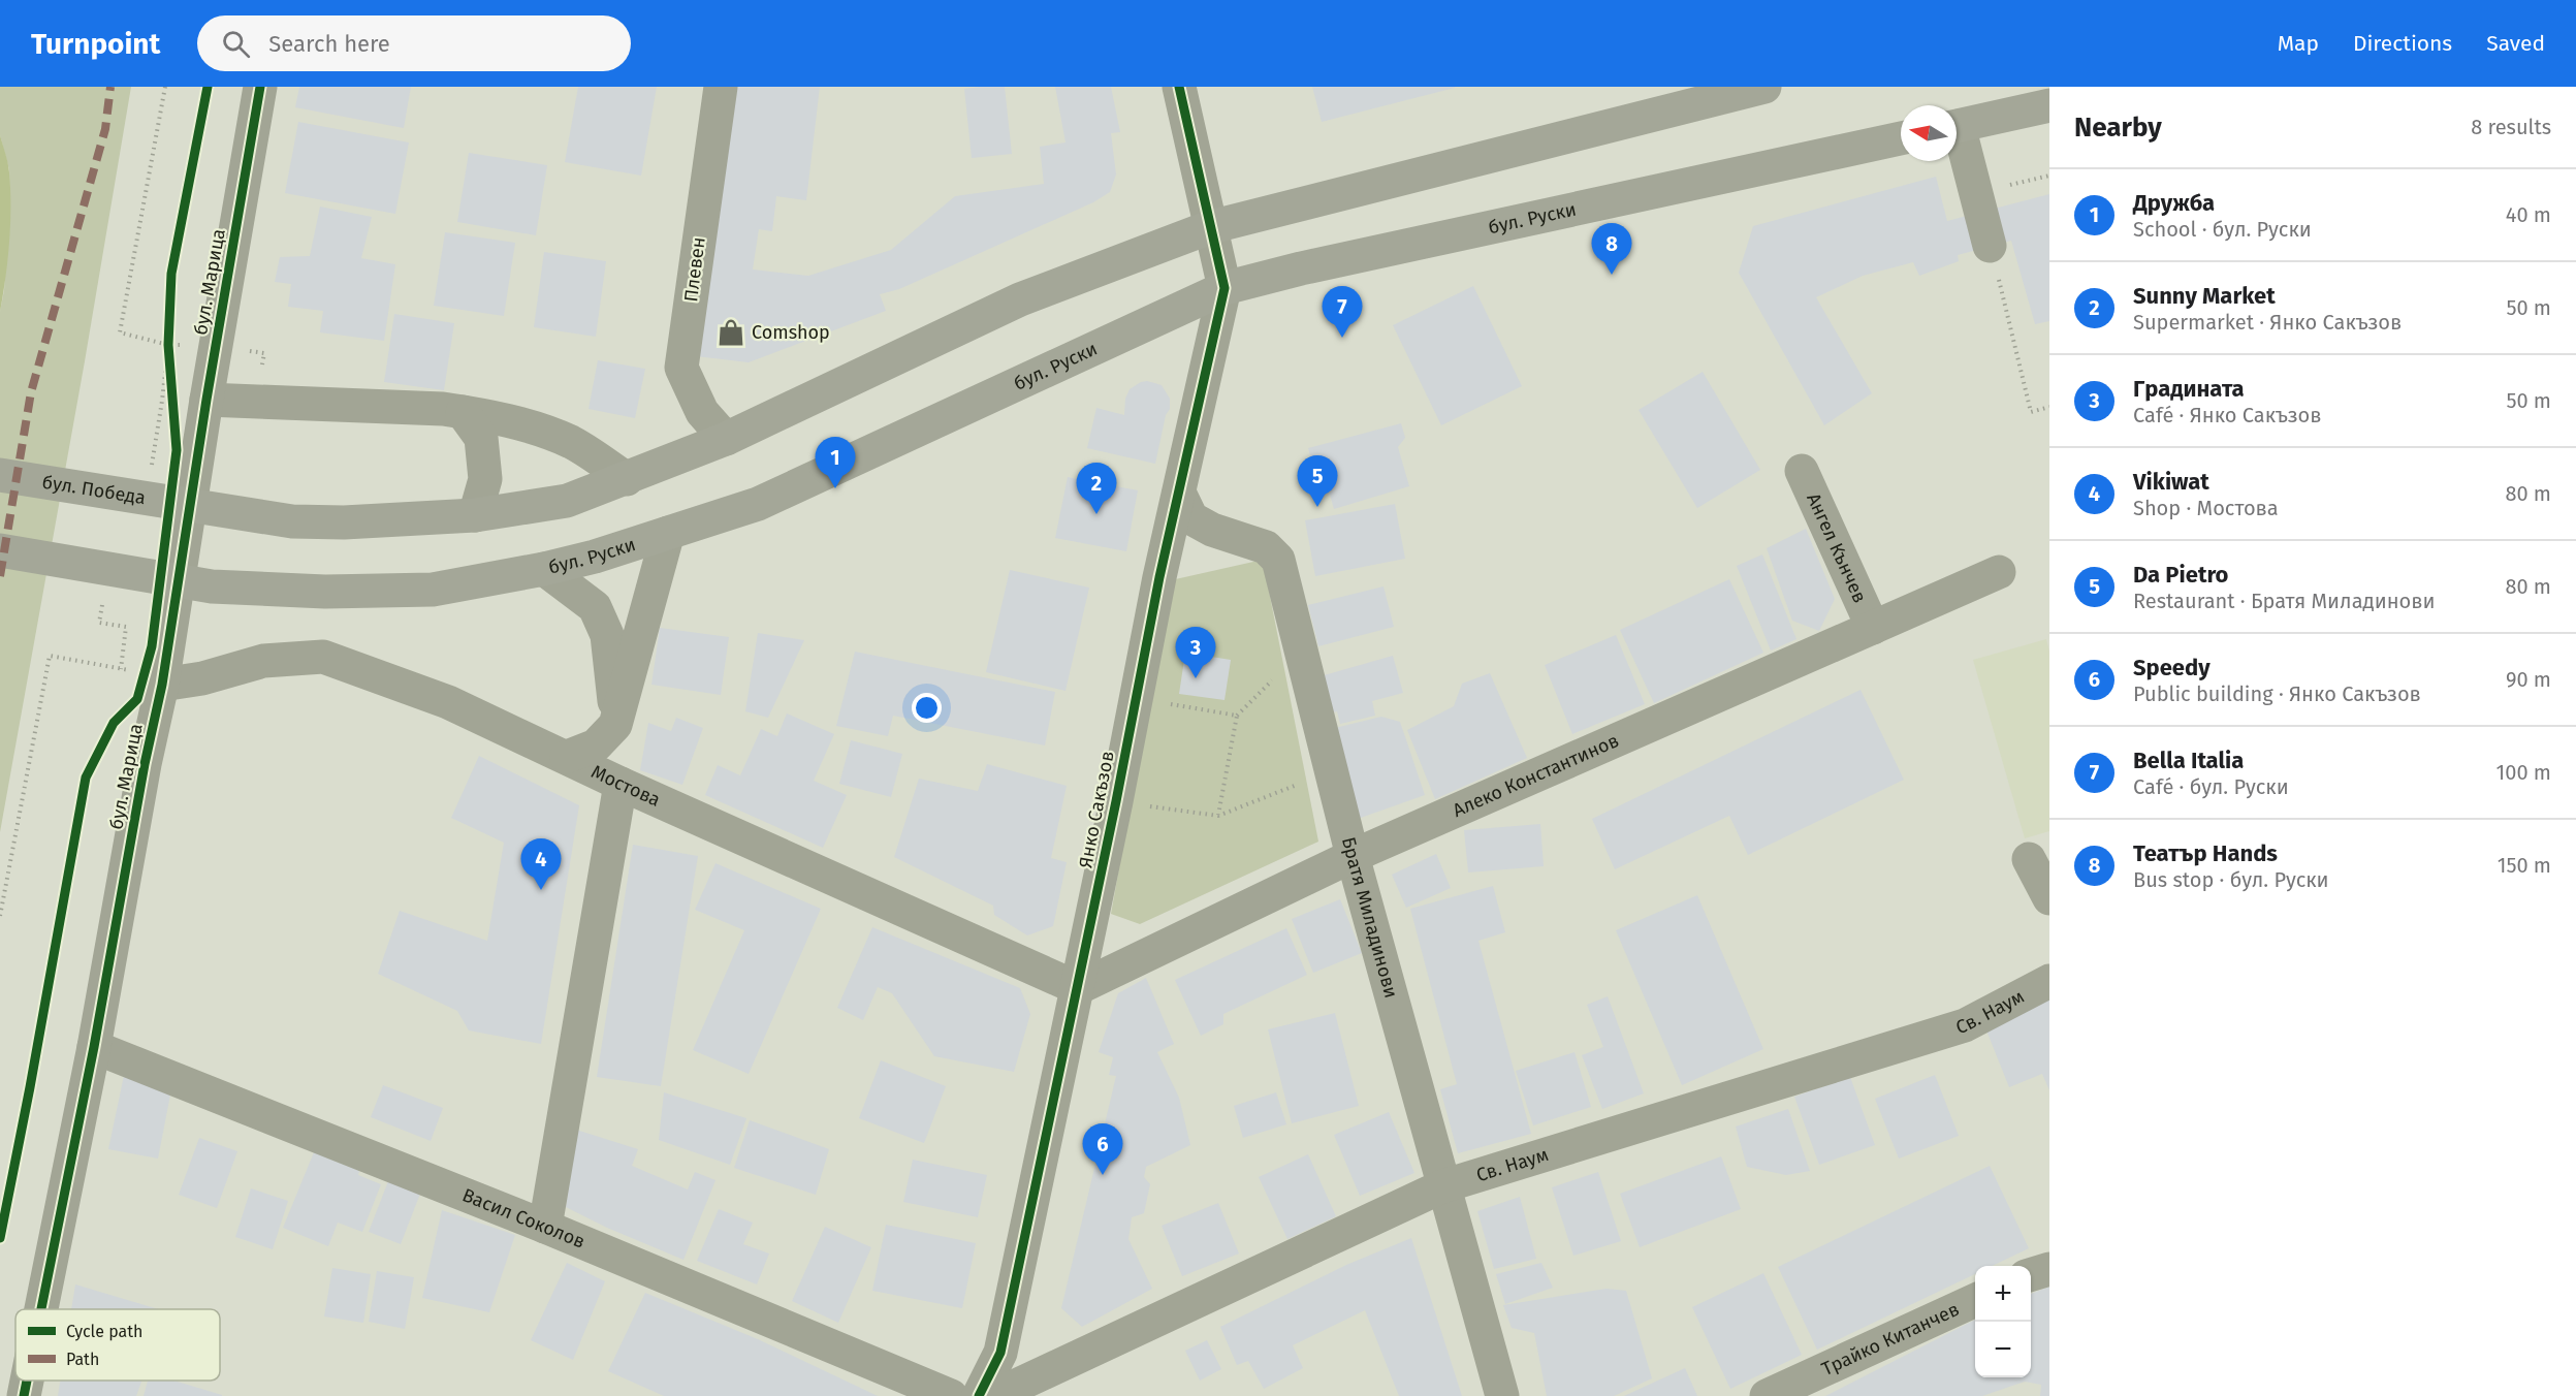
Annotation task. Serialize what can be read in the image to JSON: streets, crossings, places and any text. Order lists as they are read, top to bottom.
{
  "streets": {
    "main road": ["бул. Руски", "бул. Победа"],
    "street": [
      "Плевен",
      "бул. Марица",
      "Ангел Кънчев",
      "Алеко Константинов",
      "Мостова",
      "Янко Сакъзов",
      "Братя Миладинови",
      "Св. Наум",
      "Васил Соколов",
      "Трайко Китанчев"
    ]
  },
  "crossings": [
    ["бул. Руски", "Янко Сакъзов"],
    ["бул. Марица", "Мостова"],
    ["бул. Марица", "Васил Соколов"],
    ["Ангел Кънчев", "Алеко Константинов"],
    ["Алеко Константинов", "Мостова"],
    ["Алеко Константинов", "Янко Сакъзов"],
    ["Алеко Константинов", "Братя Миладинови"],
    ["Мостова", "Янко Сакъзов"],
    ["Янко Сакъзов", "Братя Миладинови"],
    ["Братя Миладинови", "Св. Наум"]
  ],
  "places": {
    "shop": ["Comshop"]
  },
  "legend": ["Cycle path", "Path"],
  "north": "left",
  "page": {
    "header": "Turnpoint",
    "search": "Search here",
    "nav": ["Map", "Directions", "Saved"],
    "heading": ["Nearby", "8 results"],
    "list": [
      {
        "mark": "1",
        "name": "Дружба",
        "note": "School · бул. Руски",
        "value": "40 m"
      },
      {
        "mark": "2",
        "name": "Sunny Market",
        "note": "Supermarket · Янко Сакъзов",
        "value": "50 m"
      },
      {
        "mark": "3",
        "name": "Градината",
        "note": "Café · Янко Сакъзов",
        "value": "50 m"
      },
      {
        "mark": "4",
        "name": "Vikiwat",
        "note": "Shop · Мостова",
        "value": "80 m"
      },
      {
        "mark": "5",
        "name": "Da Pietro",
        "note": "Restaurant · Братя Миладинови",
        "value": "80 m"
      },
      {
        "mark": "6",
        "name": "Speedy",
        "note": "Public building · Янко Сакъзов",
        "value": "90 m"
      },
      {
        "mark": "7",
        "name": "Bella Italia",
        "note": "Café · бул. Руски",
        "value": "100 m"
      },
      {
        "mark": "8",
        "name": "Театър Hands",
        "note": "Bus stop · бул. Руски",
        "value": "150 m"
      }
    ],
    "pins": [
      "8",
      "7",
      "1",
      "5",
      "2",
      "3",
      "4",
      "6"
    ],
    "map_buttons": ["+", "−"]
  }
}
